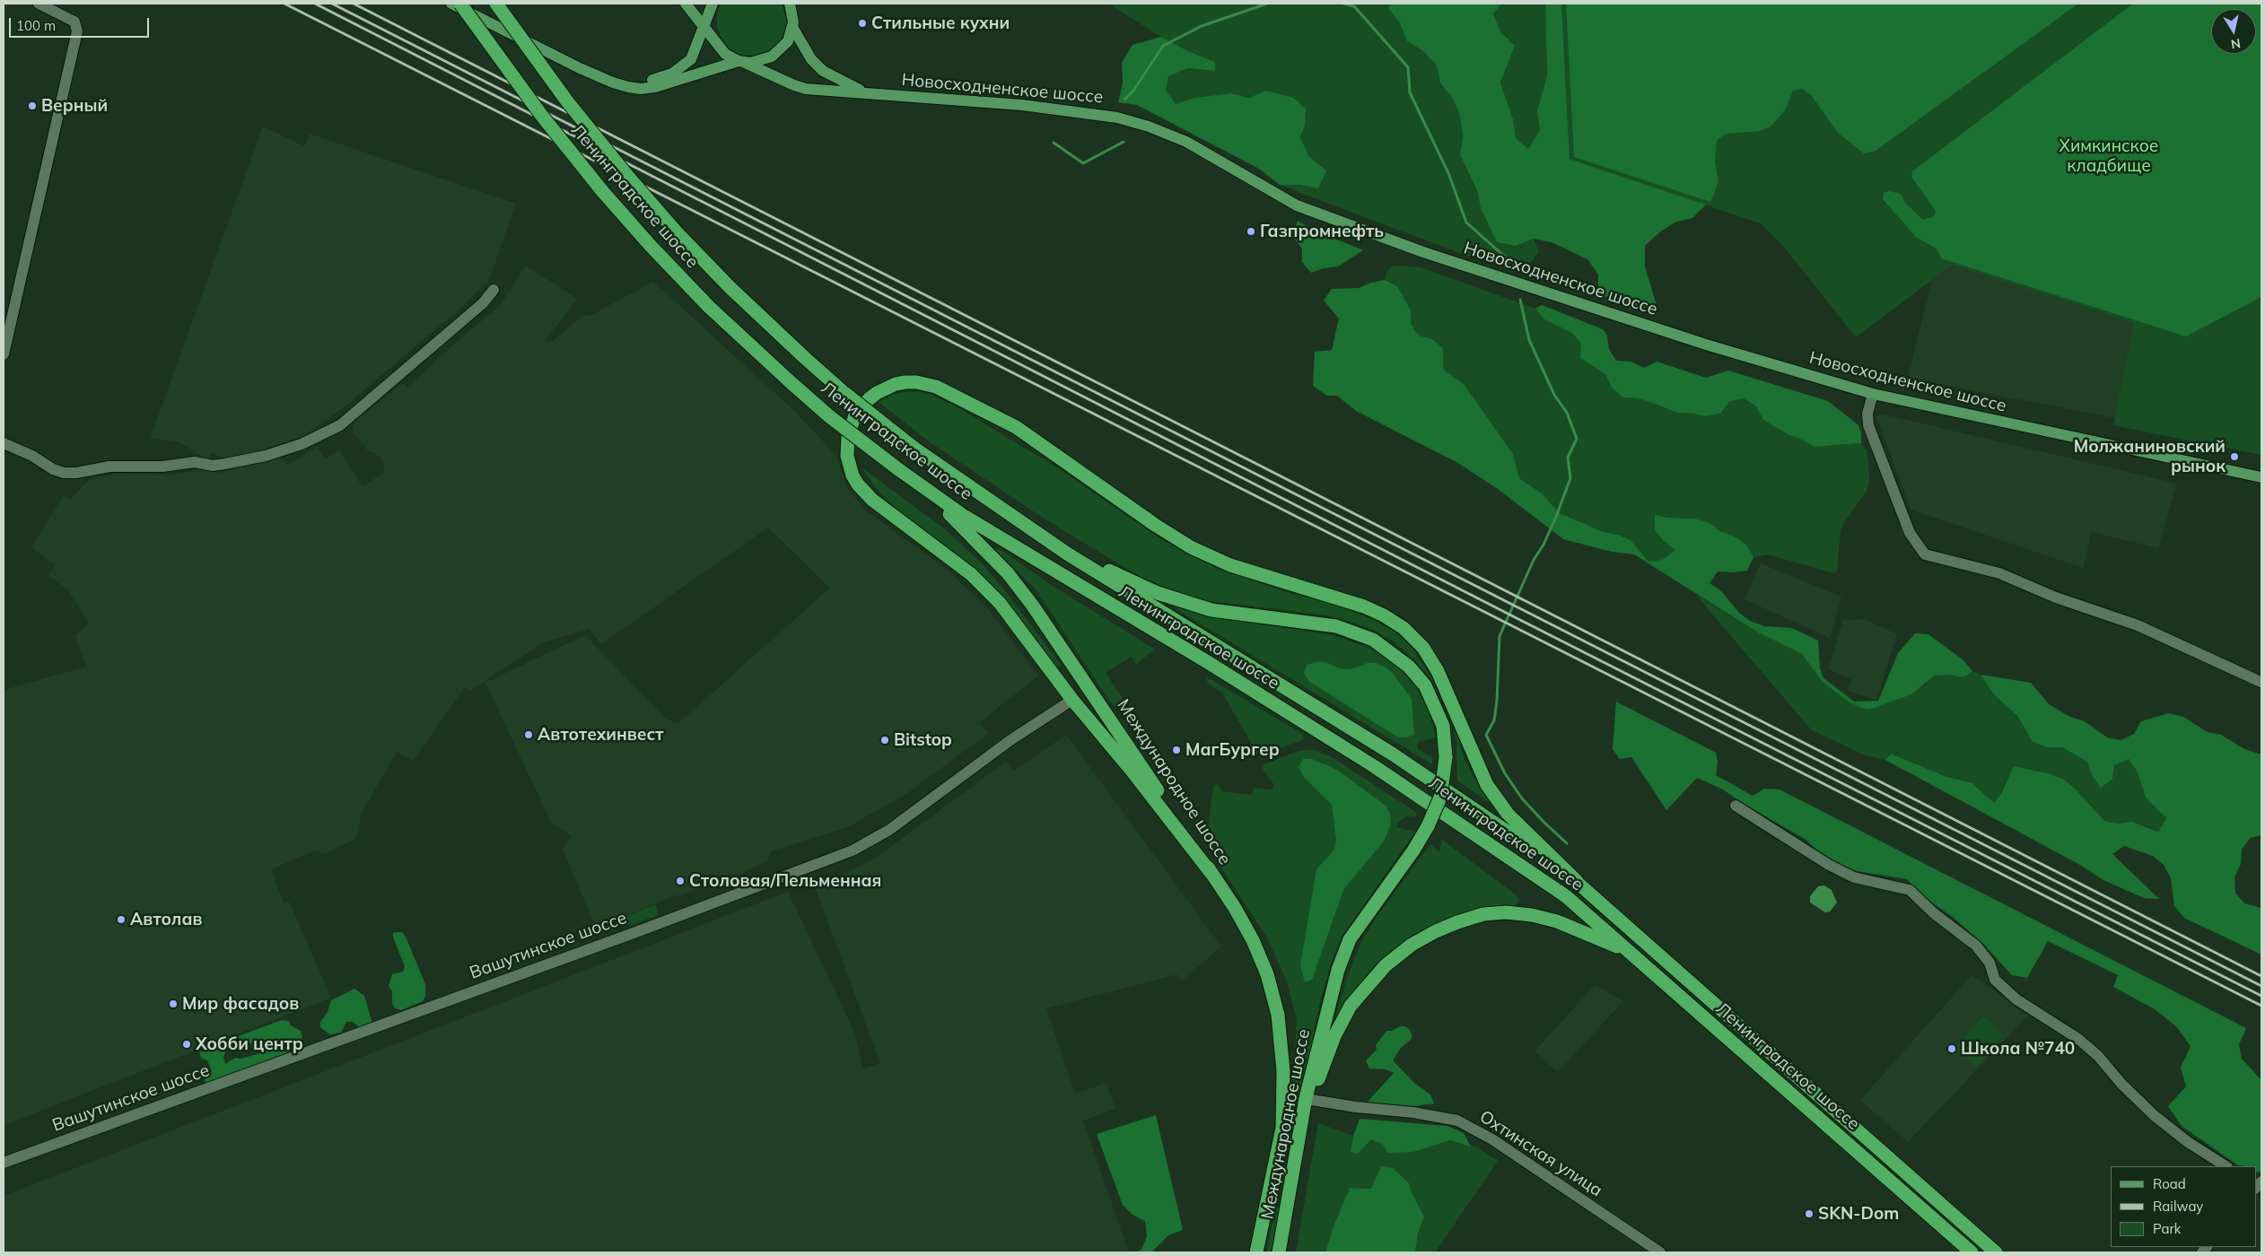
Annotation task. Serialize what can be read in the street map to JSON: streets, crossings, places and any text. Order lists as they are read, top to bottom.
{
  "streets": {
    "highway": ["Ленинградское шоссе", "Международное шоссе"],
    "main road": ["Новосходненское шоссе"],
    "street": ["Вашутинское шоссе", "Охтинская улица"]
  },
  "crossings": [
    ["Ленинградское шоссе", "Международное шоссе"]
  ],
  "parks": ["Химкинское кладбище"],
  "places": [
    "Стильные кухни",
    "Верный",
    "Газпромнефть",
    "Молжаниновский рынок",
    "Автотехинвест",
    "Bitstop",
    "МагБургер",
    "Столовая/Пельменная",
    "Автолав",
    "Мир фасадов",
    "Хобби центр",
    "Школа №740",
    "SKN-Dom"
  ],
  "legend": ["Road", "Railway", "Park"],
  "scale_bar": "100 m",
  "north": "bottom"
}
